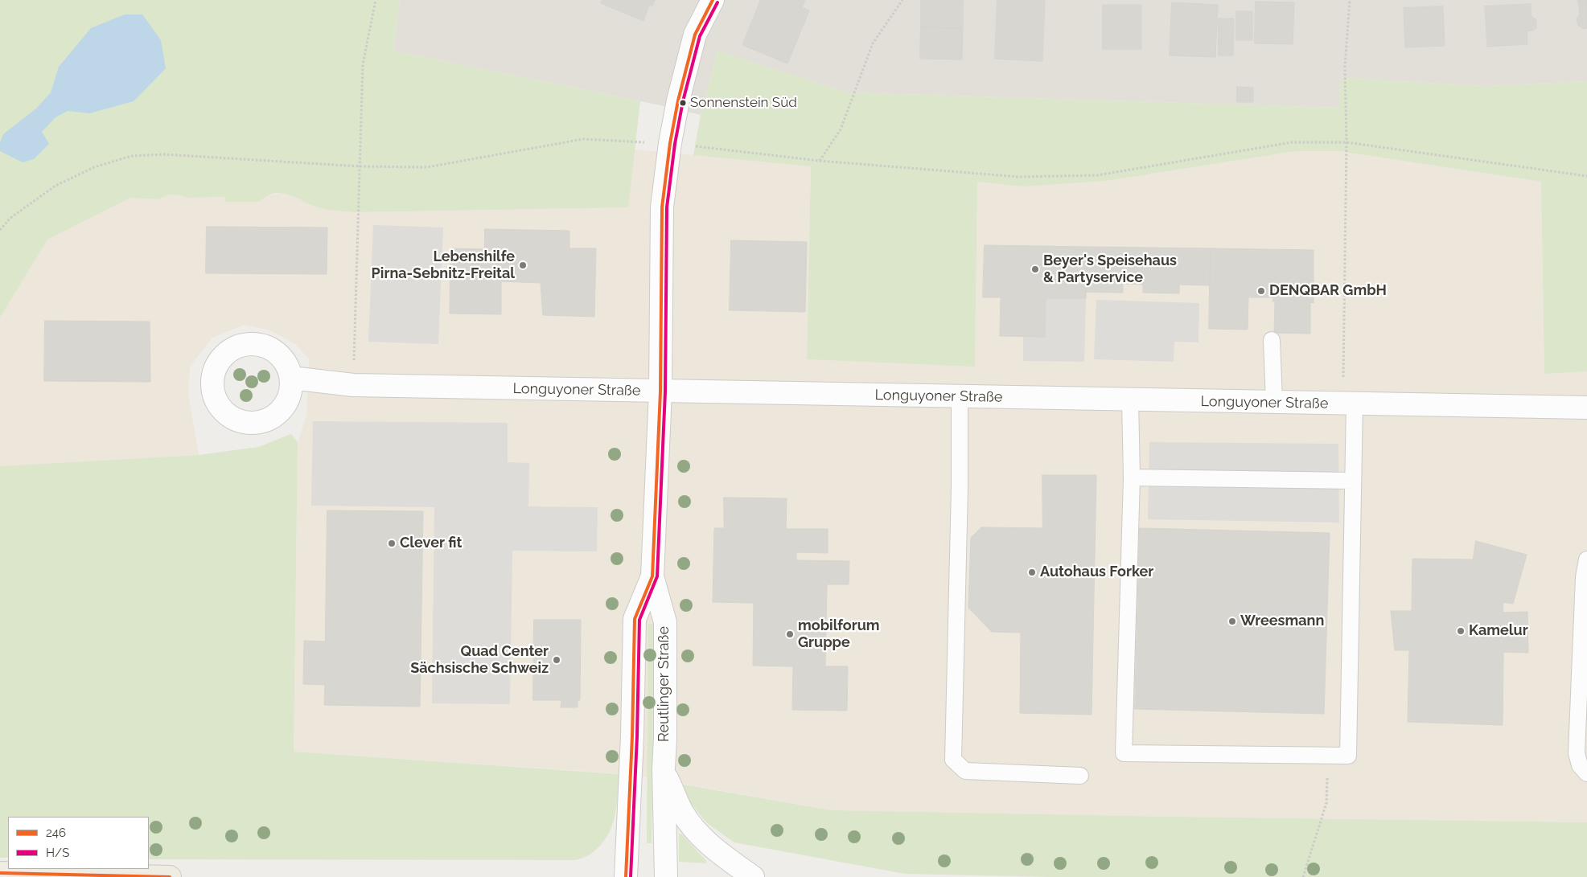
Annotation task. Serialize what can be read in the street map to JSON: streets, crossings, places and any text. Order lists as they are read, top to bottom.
{
  "streets": {
    "street": ["Longuyoner Straße", "Reutlinger Straße"]
  },
  "crossings": [
    ["Longuyoner Straße", "Reutlinger Straße"]
  ],
  "places": [
    "Sonnenstein Süd",
    "Lebenshilfe Pirna-Sebnitz-Freital",
    "Beyer's Speisehaus & Partyservice",
    "DENQBAR GmbH",
    "Clever fit",
    "Autohaus Forker",
    "Wreesmann",
    "Kamelur",
    "mobilforum Gruppe",
    "Quad Center Sächsische Schweiz"
  ],
  "lines": ["transit line 246", "transit line H/S"],
  "legend": ["246", "H/S"]
}
